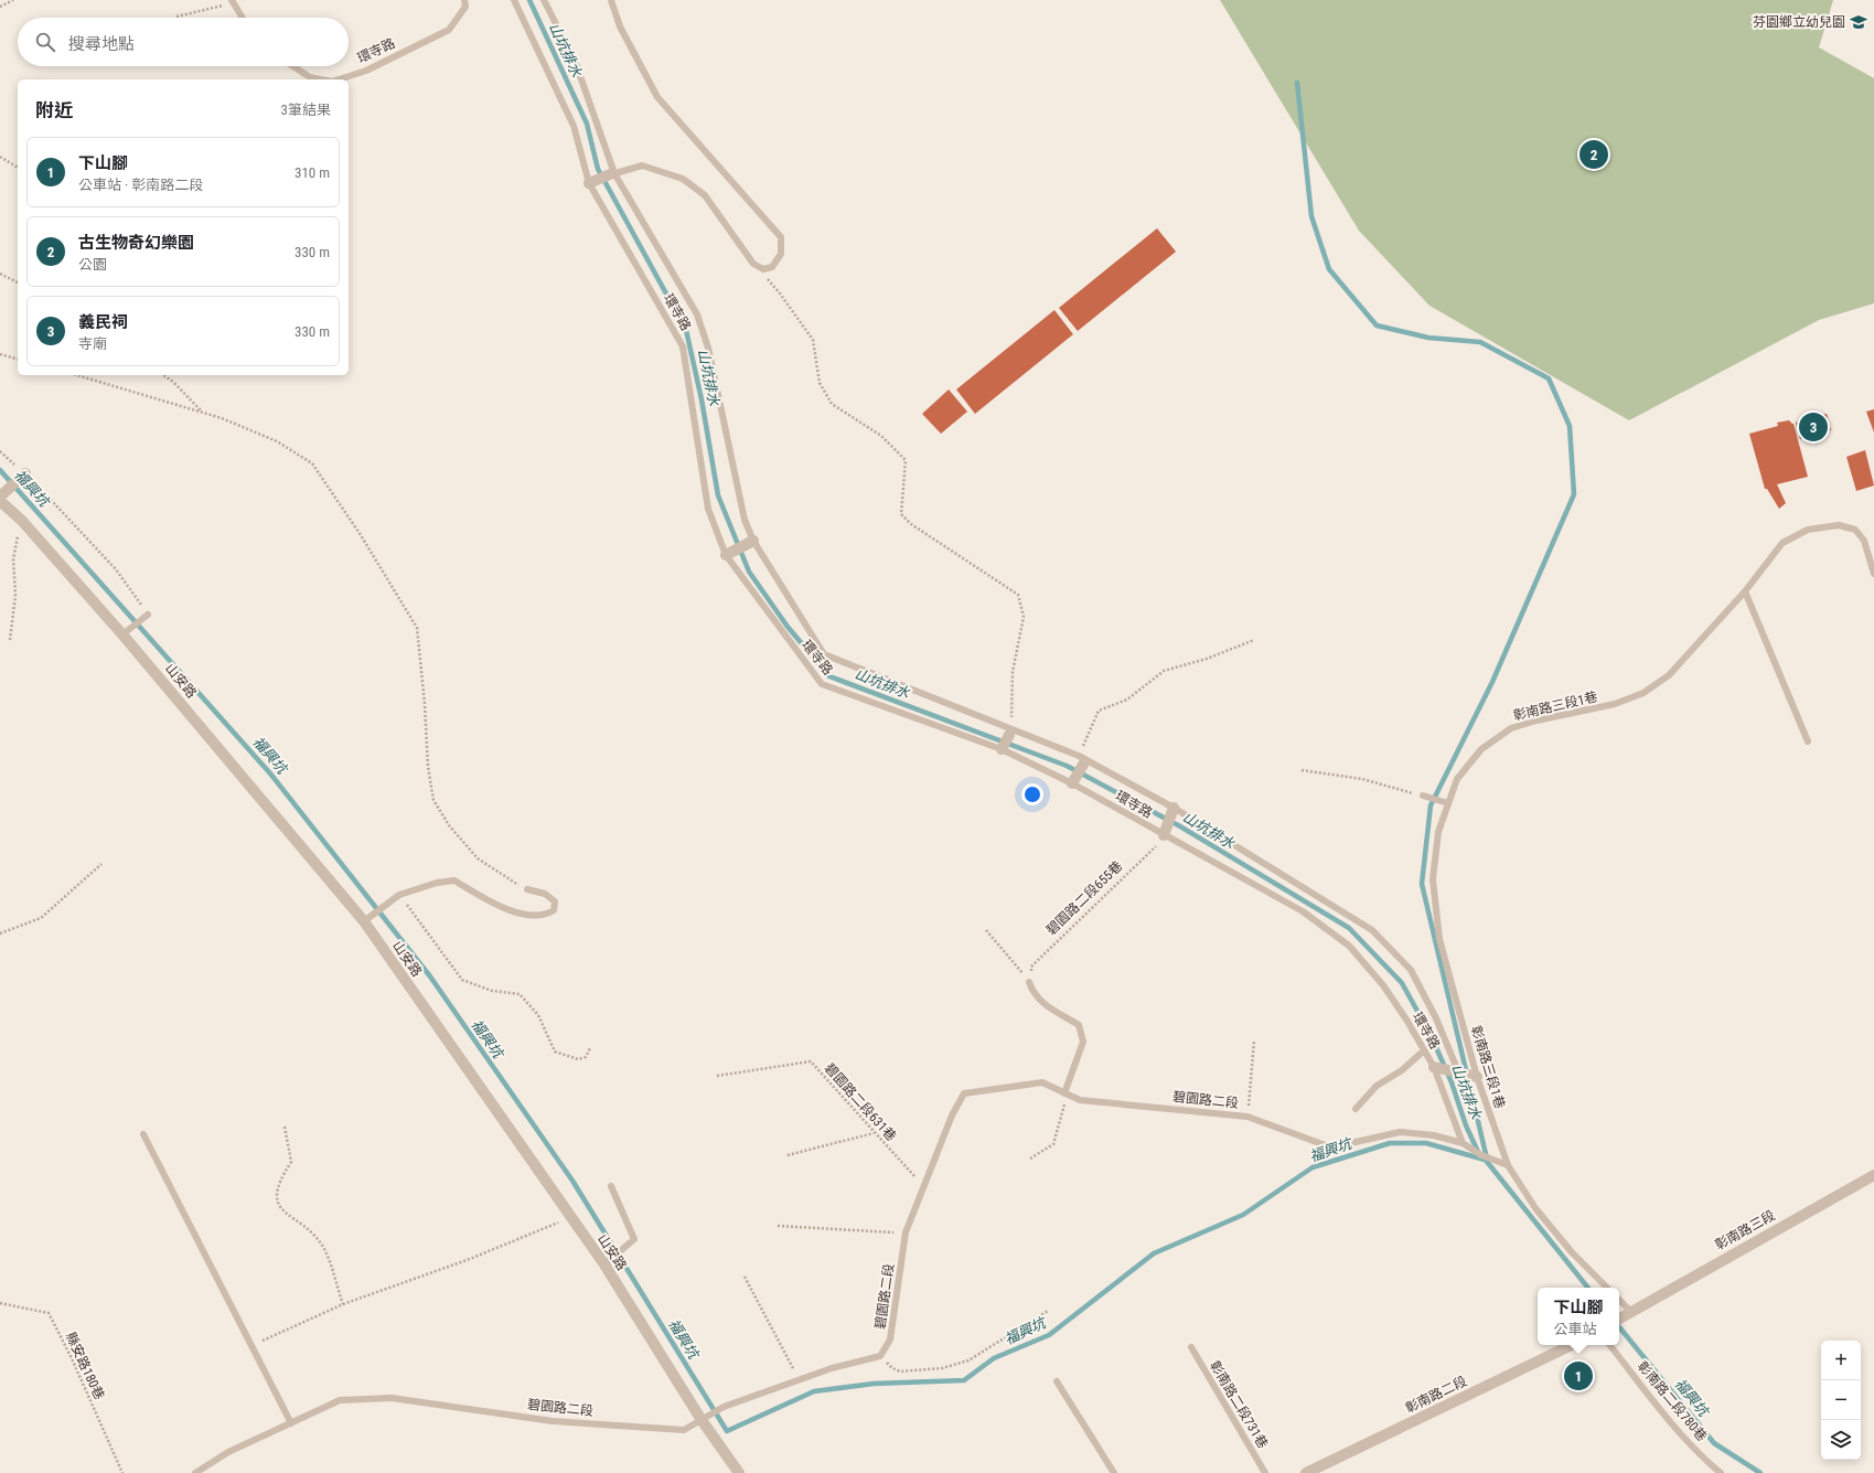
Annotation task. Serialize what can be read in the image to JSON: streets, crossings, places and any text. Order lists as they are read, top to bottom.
{
  "streets": {
    "street": ["山安路", "彰南路三段", "彰南路二段"],
    "lane": [
      "環寺路",
      "彰南路三段1巷",
      "碧園路二段",
      "彰南路二段780巷",
      "彰南路二段731巷"
    ],
    "path": ["碧園路二段655巷", "碧園路二段631巷", "縣安路180巷"]
  },
  "crossings": [
    ["環寺路", "碧園路二段655巷"],
    ["環寺路", "碧園路二段"],
    ["山安路", "碧園路二段"],
    ["彰南路三段1巷", "碧園路二段"],
    ["碧園路二段", "碧園路二段631巷"]
  ],
  "water": ["山坑排水", "福興坑"],
  "places": {
    "school or university": ["芬園鄉立幼兒園"]
  },
  "page": {
    "search": "搜尋地點",
    "heading": ["附近", "3筆結果"],
    "list": [
      {
        "mark": "1",
        "name": "下山腳",
        "note": "公車站 · 彰南路二段",
        "value": "310 m"
      },
      {
        "mark": "2",
        "name": "古生物奇幻樂園",
        "note": "公園",
        "value": "330 m"
      },
      {
        "mark": "3",
        "name": "義民祠",
        "note": "寺廟",
        "value": "330 m"
      }
    ],
    "pins": ["2", "3", "1"],
    "popup": ["下山腳", "公車站"],
    "map_buttons": ["+", "−"]
  }
}
